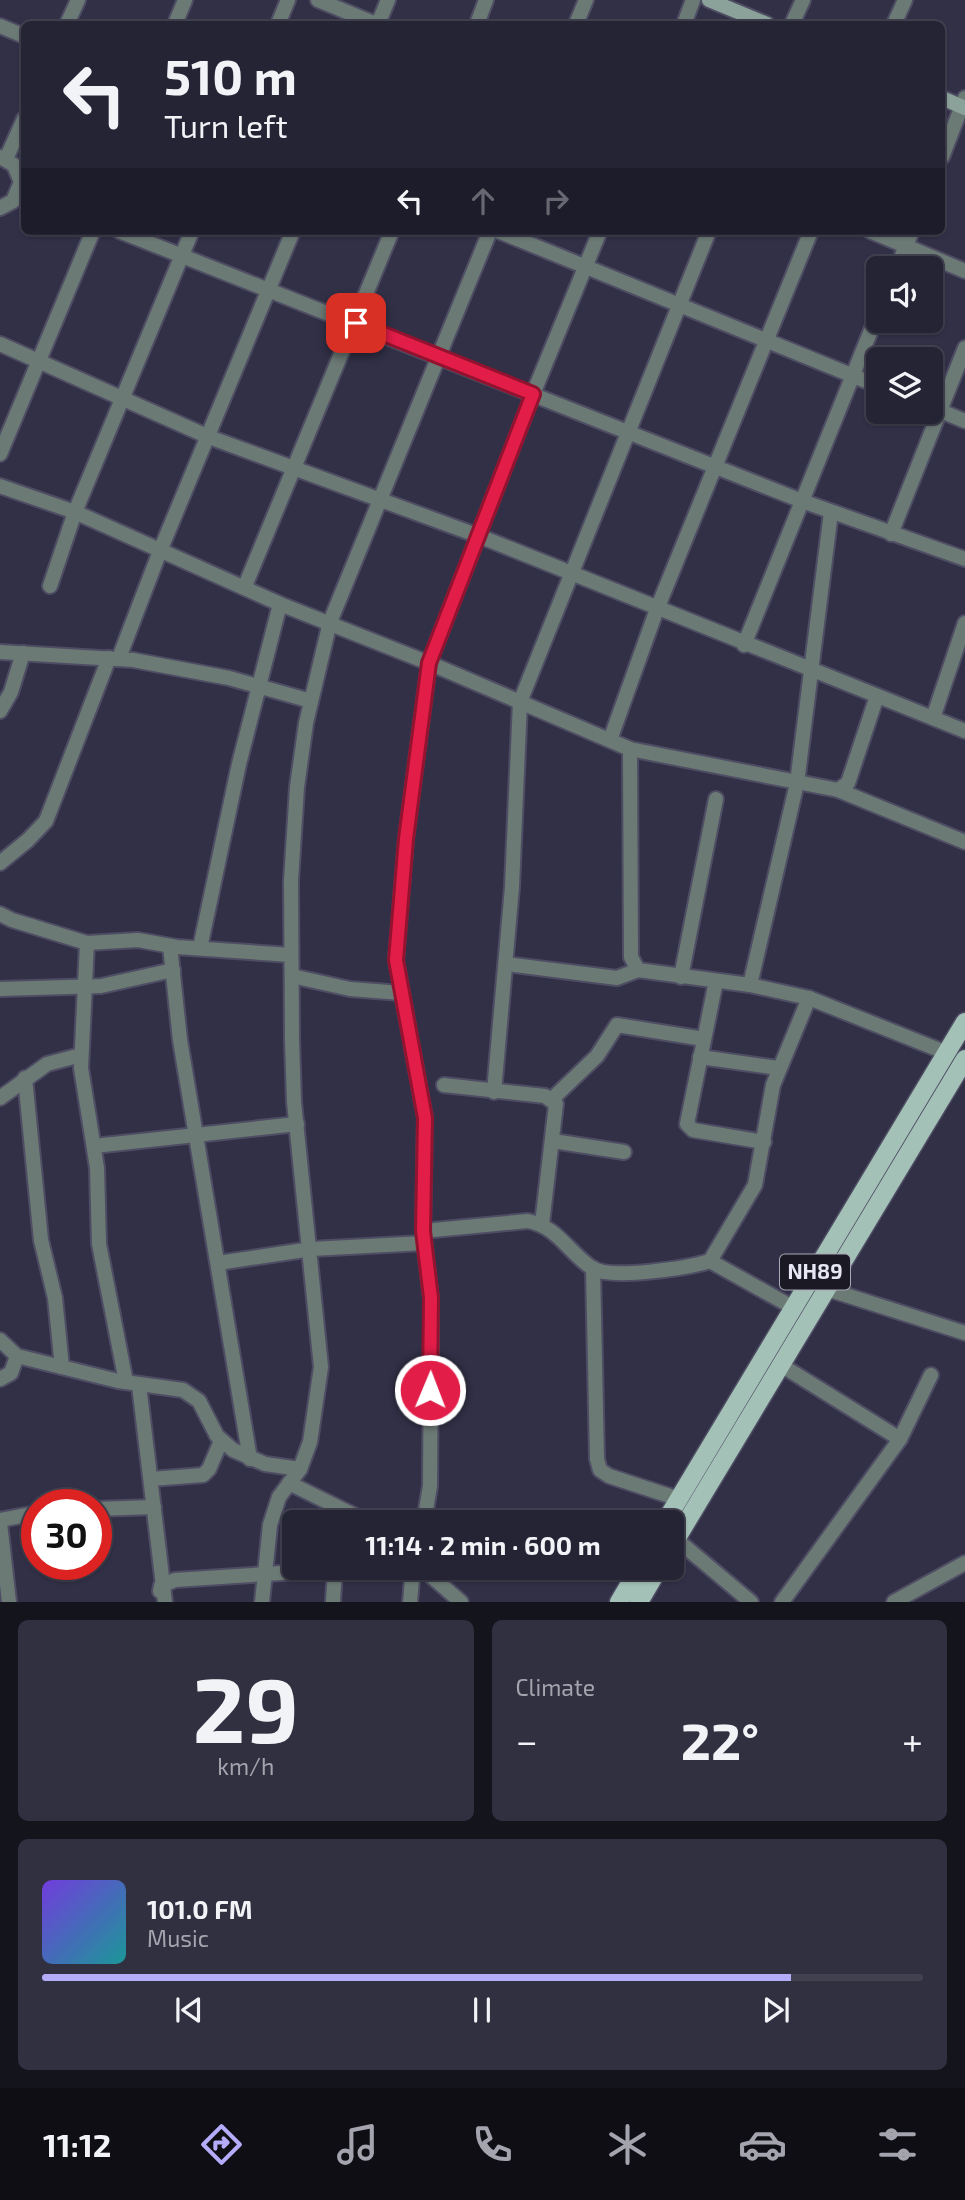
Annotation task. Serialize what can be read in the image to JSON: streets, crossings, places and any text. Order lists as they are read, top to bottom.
{
  "streets": {
    "main road": ["NH89"]
  },
  "page": {
    "turn": ["510 m", "Turn left"],
    "limit": "30",
    "trip": "11:14 · 2 min · 600 m",
    "tile": [
      ["29", "km/h"],
      "Climate"
    ],
    "heat": ["−", "22°", "+"],
    "song": ["101.0 FM", "Music"],
    "tabs": "11:12"
  }
}
